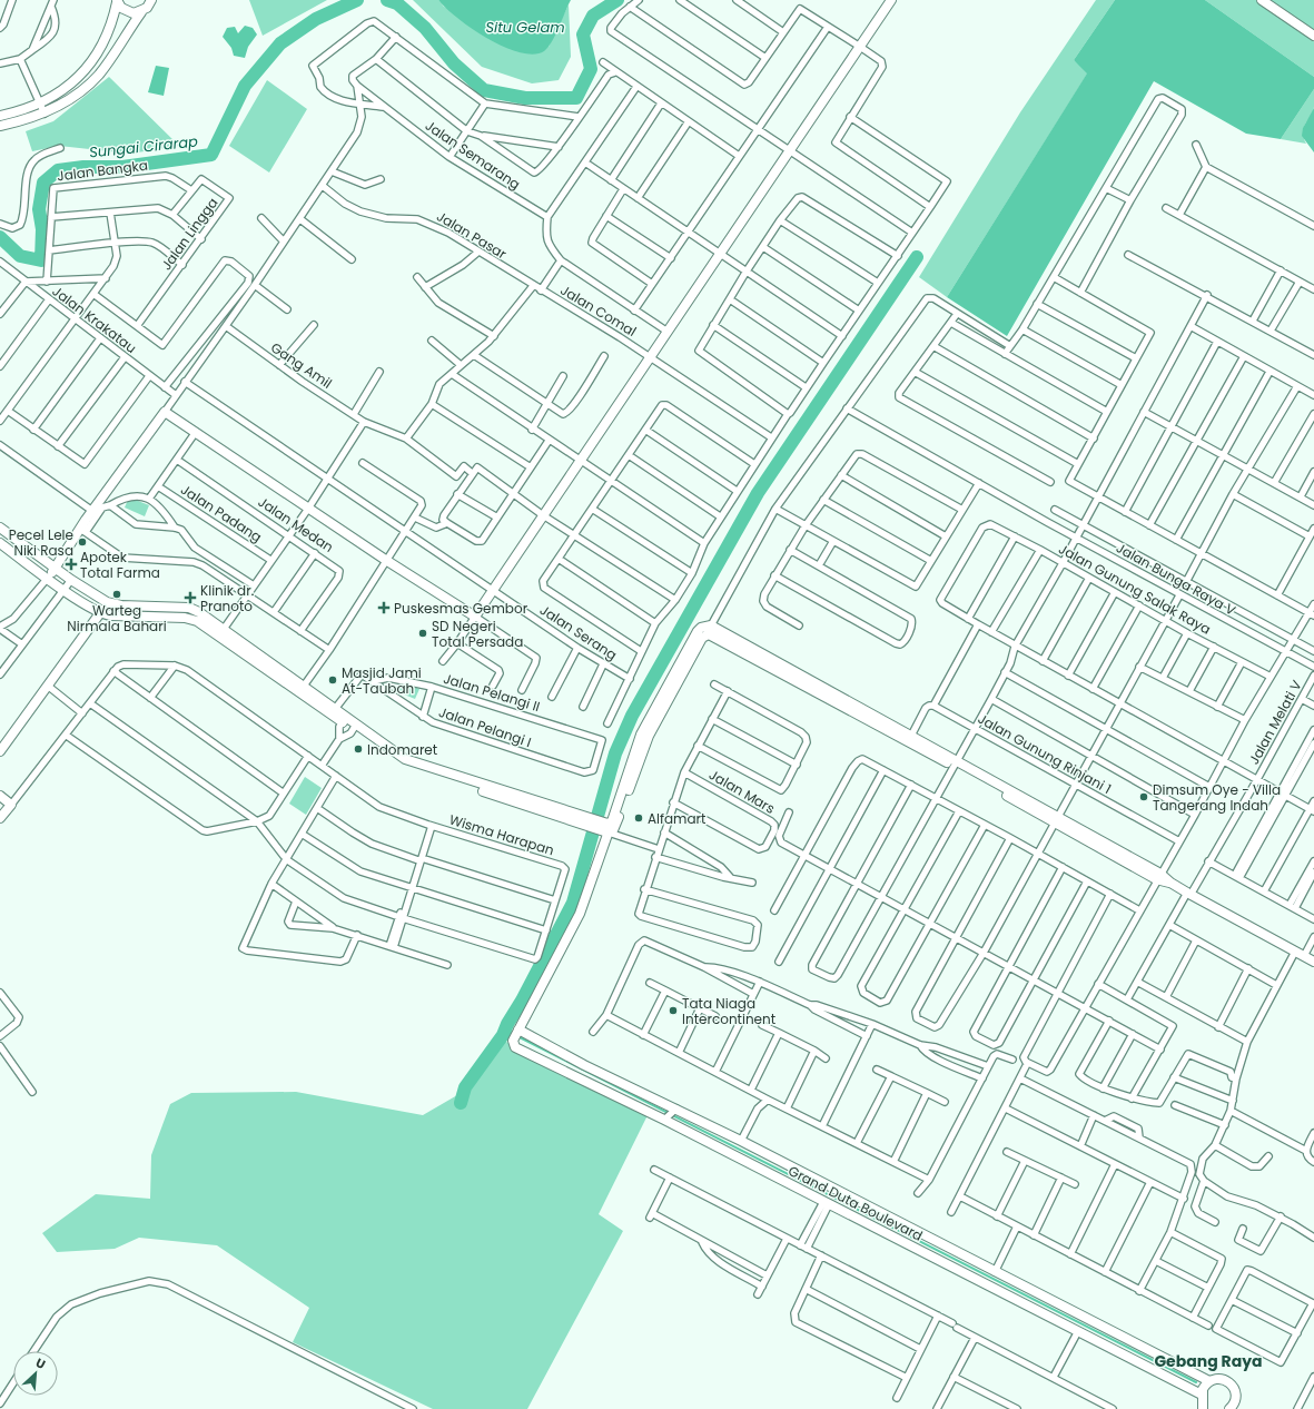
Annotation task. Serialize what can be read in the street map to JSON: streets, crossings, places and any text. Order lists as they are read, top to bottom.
{
  "streets": {
    "street": [
      "Jalan Semarang",
      "Jalan Bangka",
      "Jalan Lingga",
      "Jalan Pasar",
      "Jalan Comal",
      "Jalan Krakatau",
      "Gang Amil",
      "Jalan Padang",
      "Jalan Medan",
      "Jalan Bunga Raya V",
      "Jalan Gunung Salak Raya",
      "Jalan Serang",
      "Jalan Pelangi II",
      "Jalan Melati V",
      "Jalan Pelangi I",
      "Jalan Gunung Rinjani 1",
      "Jalan Mars",
      "Wisma Harapan",
      "Grand Duta Boulevard"
    ]
  },
  "crossings": [
    ["Jalan Bangka", "Jalan Lingga"],
    ["Jalan Pasar", "Jalan Comal"],
    ["Jalan Pelangi II", "Jalan Pelangi I"]
  ],
  "districts": ["Gebang Raya"],
  "water": ["Situ Gelam", "Sungai Cirarap"],
  "places": {
    "other": [
      "Pecel Lele Niki Rasa",
      "Warteg Nirmala Bahari",
      "SD Negeri Total Persada",
      "Masjid Jami At-Taubah",
      "Indomaret",
      "Dimsum Oye - Villa Tangerang Indah",
      "Alfamart",
      "Tata Niaga Intercontinent"
    ],
    "health": ["Apotek Total Farma", "Klinik dr. Pranoto", "Puskesmas Gembor"]
  },
  "north": "top right"
}
